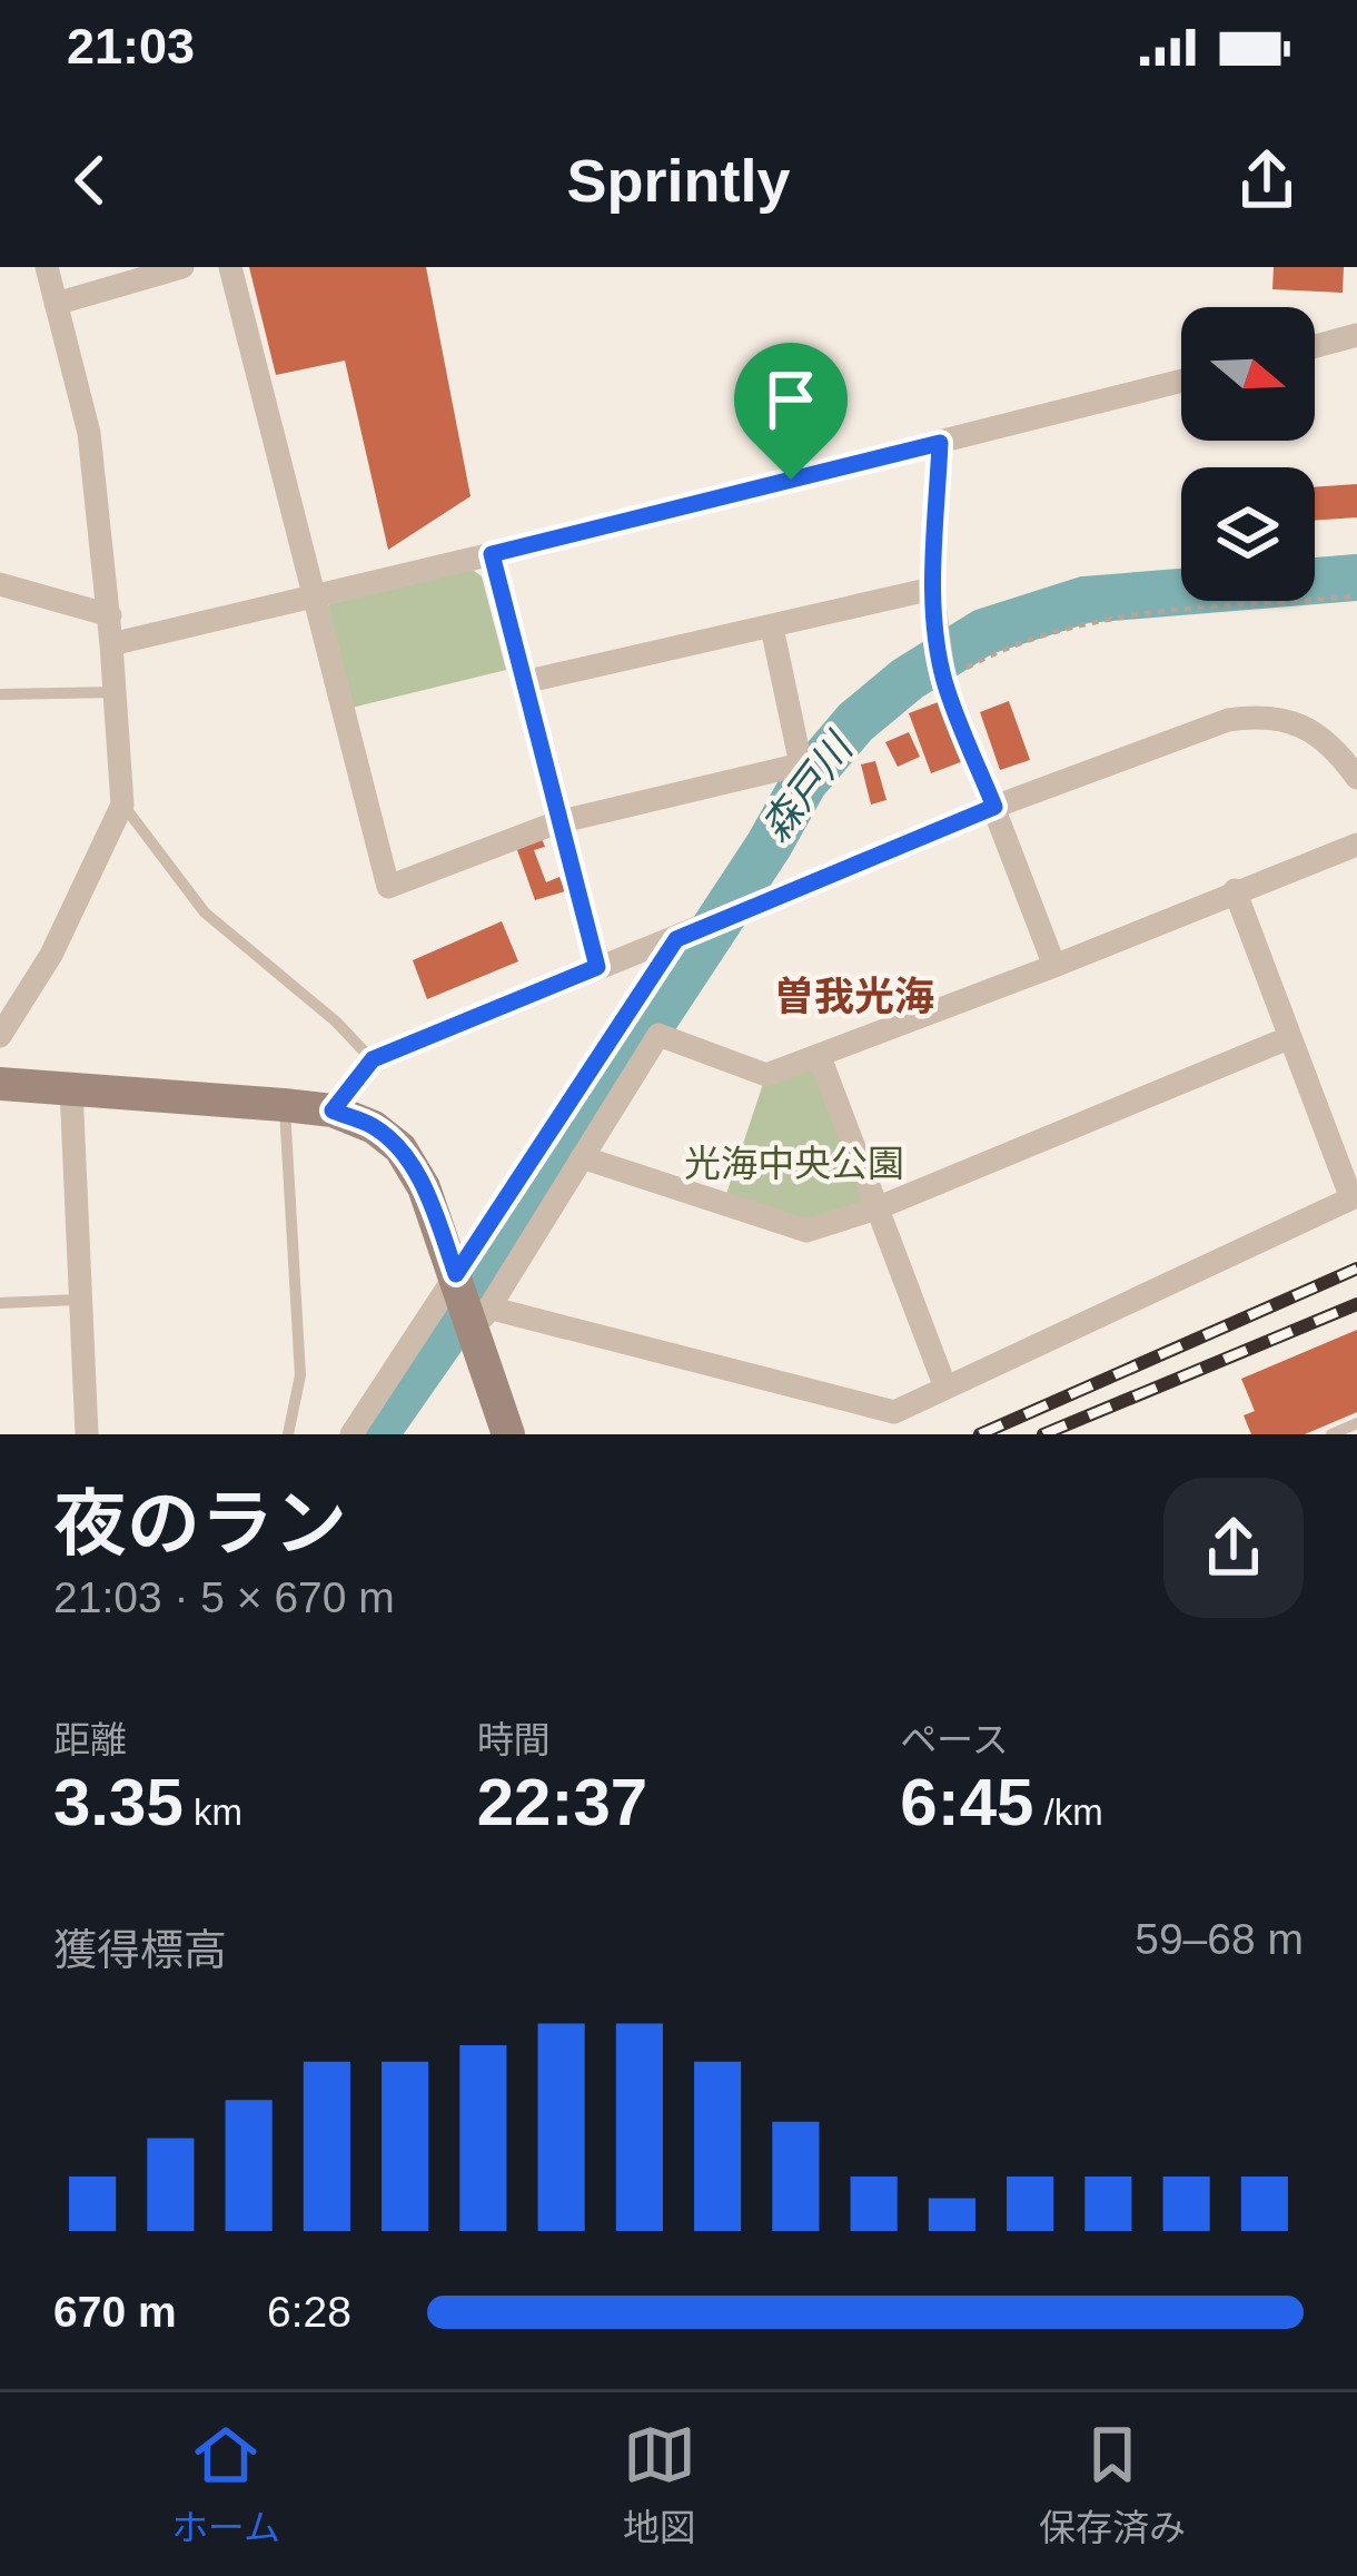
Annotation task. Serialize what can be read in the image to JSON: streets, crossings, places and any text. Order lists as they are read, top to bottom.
{
  "districts": ["曽我光海"],
  "water": ["森戸川"],
  "parks": ["光海中央公園"],
  "north": "right",
  "page": {
    "status": "21:03",
    "header": "Sprintly",
    "heading": ["夜のラン", "21:03 · 5 × 670 m"],
    "stats": [
      ["距離", "3.35 km"],
      ["時間", "22:37"],
      ["ペース", "6:45 /km"]
    ],
    "chart": ["獲得標高", "59–68 m"],
    "list": [
      {
        "name": "670 m",
        "note": "6:28"
      }
    ],
    "tabs": ["ホーム", "地図", "保存済み"]
  }
}
